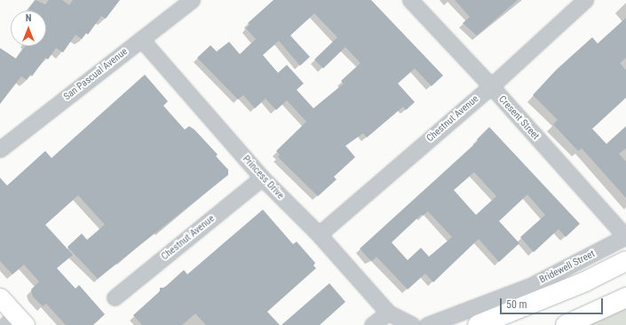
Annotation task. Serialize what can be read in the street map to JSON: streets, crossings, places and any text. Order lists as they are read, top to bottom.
{
  "streets": {
    "street": [
      "San Pascual Avenue",
      "Cresent Street",
      "Chestnut Avenue",
      "Princess Drive",
      "Bridewell Street"
    ]
  },
  "crossings": [
    ["San Pascual Avenue", "Princess Drive"],
    ["Cresent Street", "Chestnut Avenue"],
    ["Cresent Street", "Bridewell Street"],
    ["Chestnut Avenue", "Princess Drive"]
  ],
  "scale_bar": "50 m",
  "north": "top"
}
